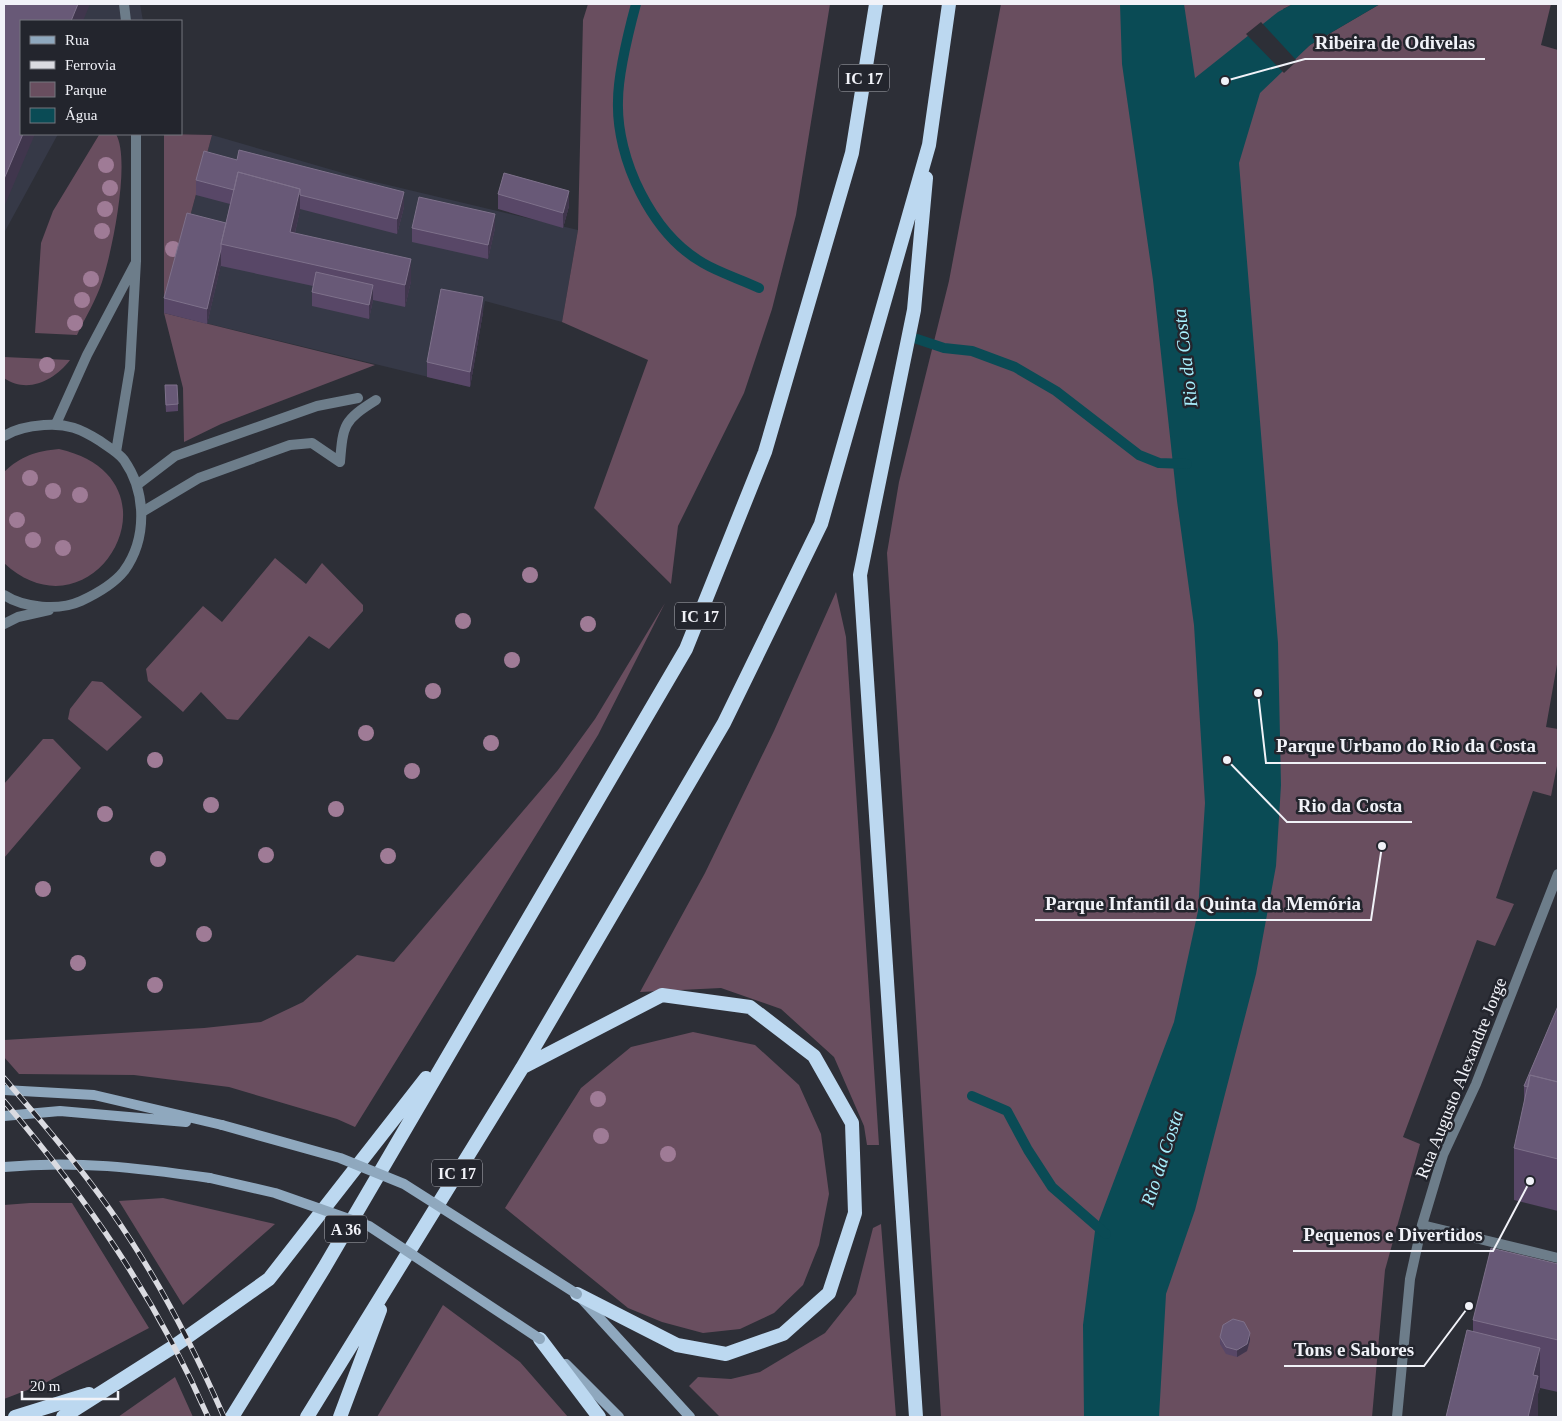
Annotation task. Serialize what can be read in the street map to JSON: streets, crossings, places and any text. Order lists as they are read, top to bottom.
{
  "streets": {
    "highway": ["IC 17", "A 36"],
    "street": ["Rua Augusto Alexandre Jorge"]
  },
  "crossings": [
    ["IC 17", "A 36"]
  ],
  "water": ["Rio da Costa"],
  "places": [
    "Ribeira de Odivelas",
    "Parque Urbano do Rio da Costa",
    "Rio da Costa",
    "Parque Infantil da Quinta da Memória",
    "Pequenos e Divertidos",
    "Tons e Sabores"
  ],
  "legend": [
    "Rua",
    "Ferrovia",
    "Parque",
    "Água"
  ],
  "scale_bar": "20 m"
}
